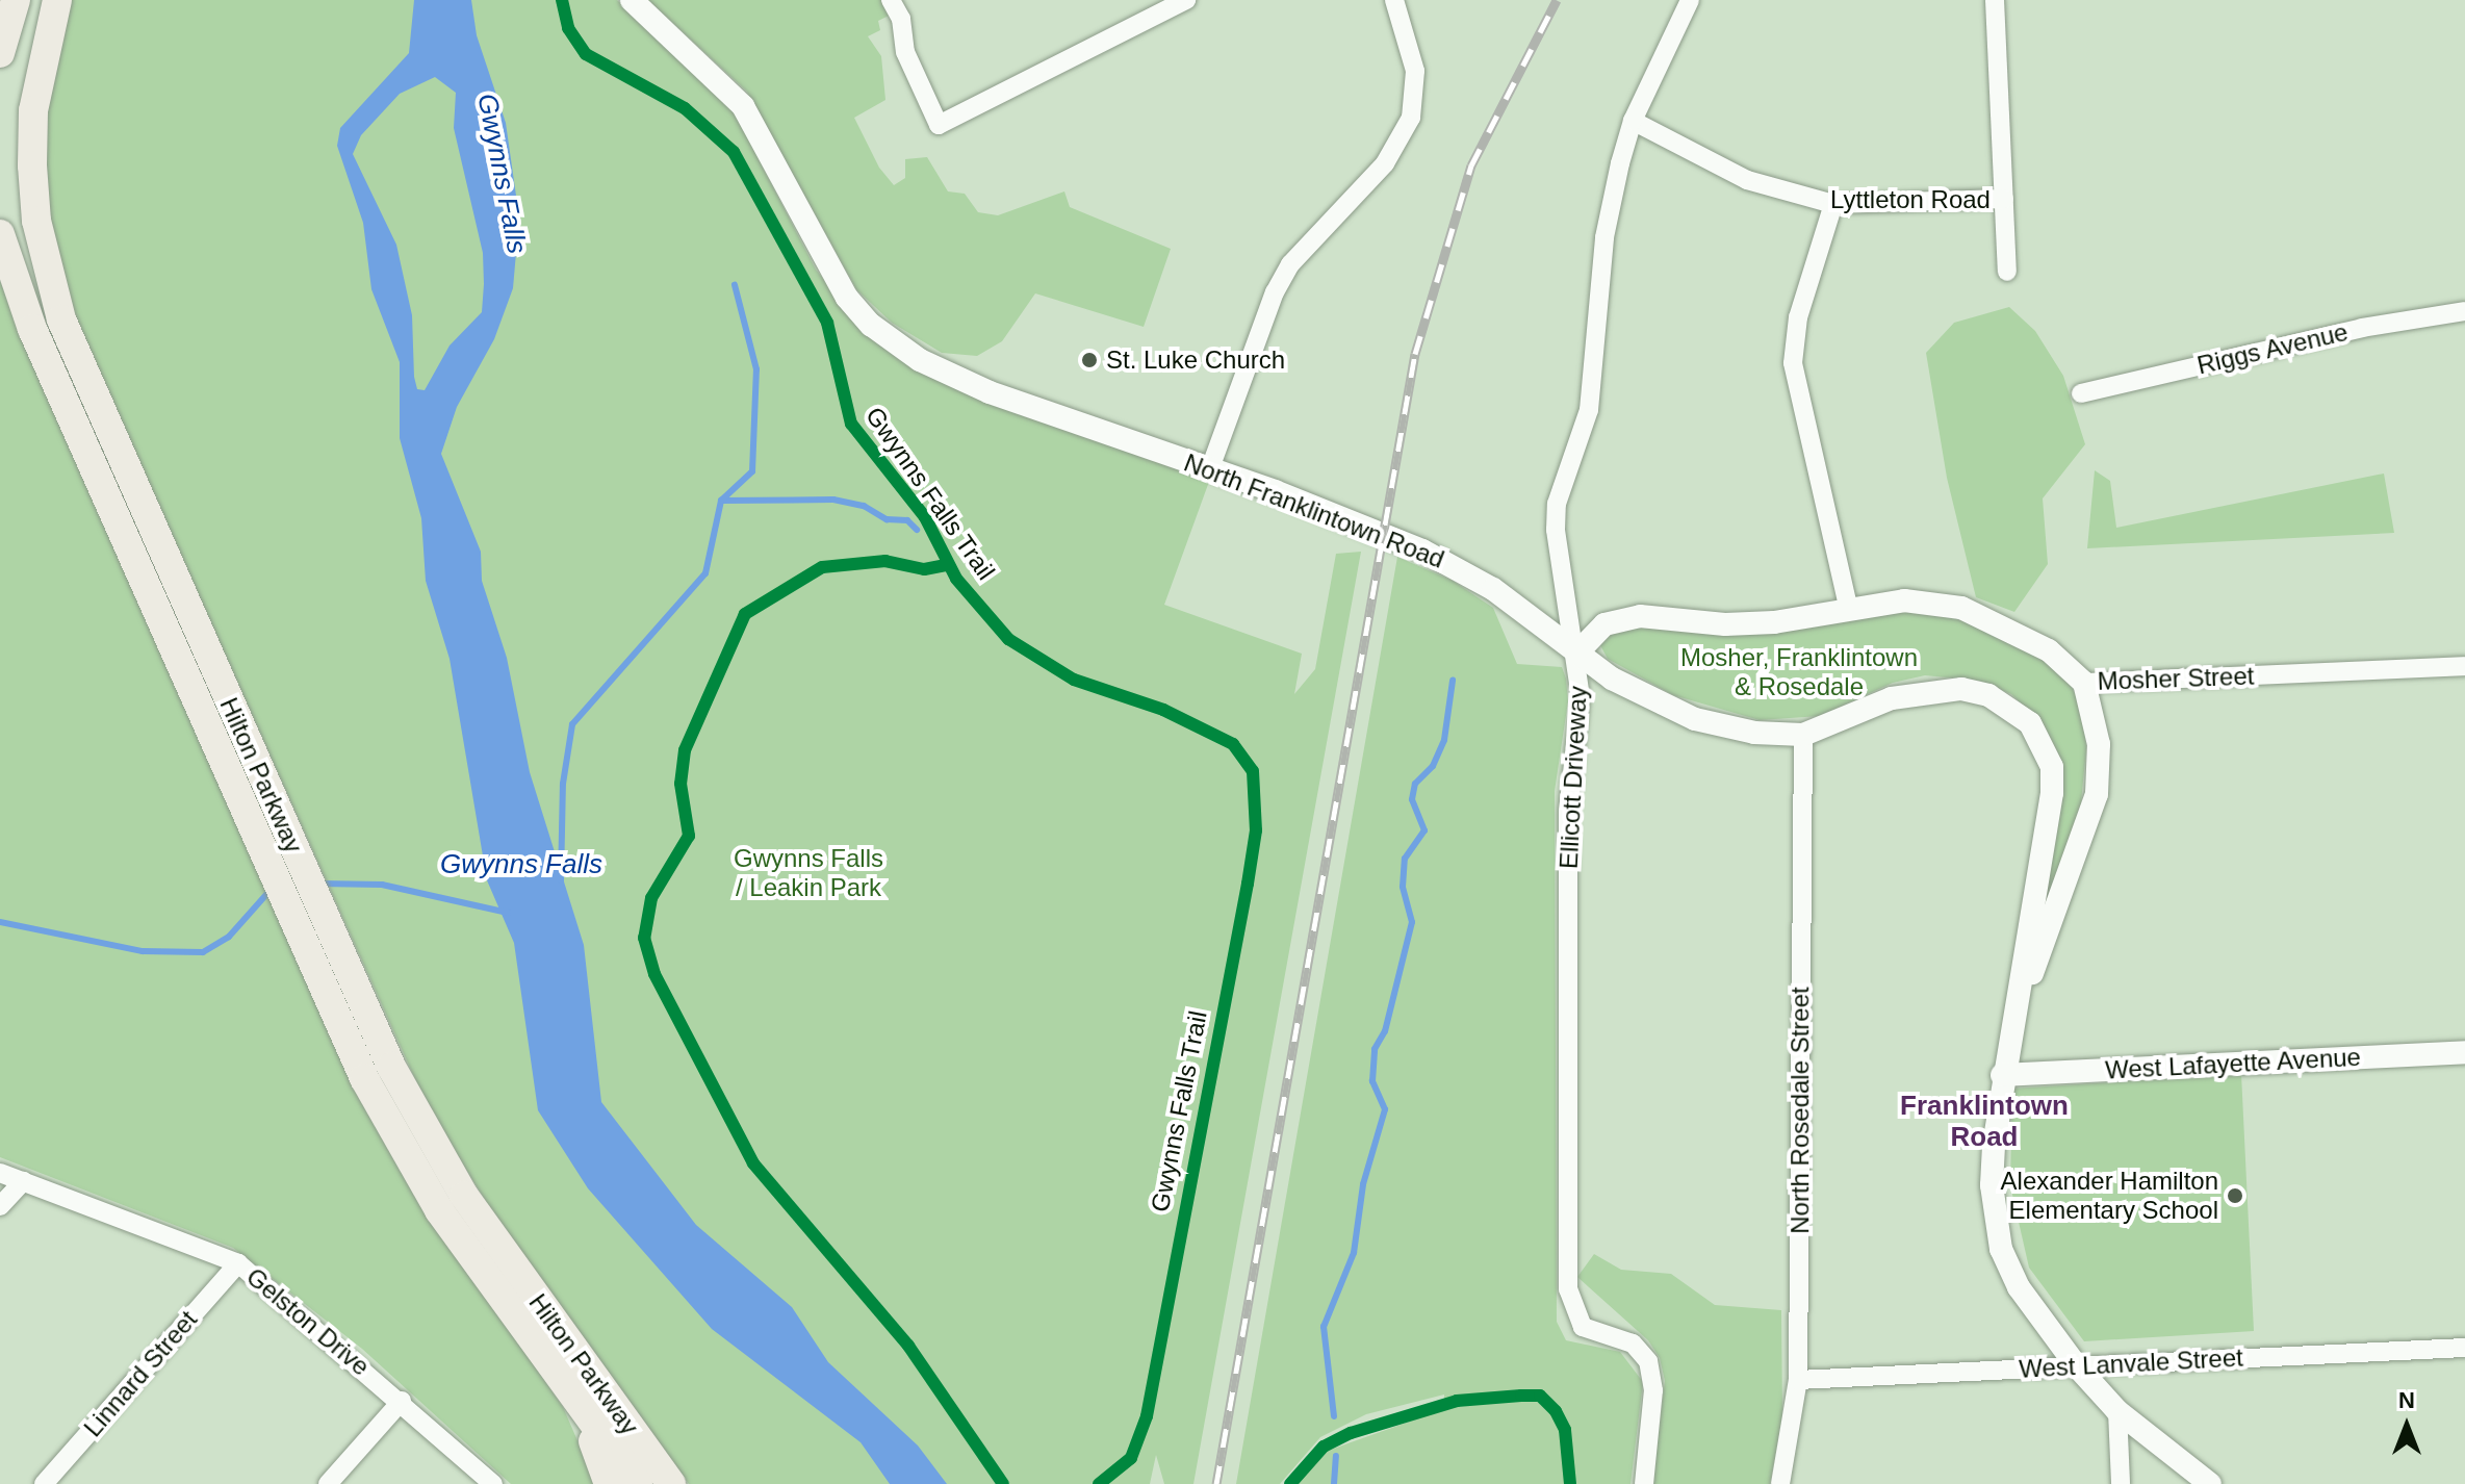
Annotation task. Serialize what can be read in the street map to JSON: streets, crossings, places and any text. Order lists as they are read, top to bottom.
{
  "streets": {
    "main road": ["Hilton Parkway"],
    "street": [
      "Lyttleton Road",
      "Riggs Avenue",
      "North Franklintown Road",
      "Mosher Street",
      "Ellicott Driveway",
      "West Lafayette Avenue",
      "North Rosedale Street",
      "Gelston Drive",
      "West Lanvale Street",
      "Linnard Street"
    ],
    "cycle path": ["Gwynns Falls Trail"]
  },
  "crossings": [
    ["Lyttleton Road", "Ellicott Driveway"],
    ["North Franklintown Road", "Mosher Street"],
    ["North Franklintown Road", "Ellicott Driveway"],
    ["North Franklintown Road", "West Lafayette Avenue"],
    ["North Franklintown Road", "North Rosedale Street"],
    ["North Franklintown Road", "West Lanvale Street"],
    ["Mosher Street", "Ellicott Driveway"],
    ["North Rosedale Street", "West Lanvale Street"],
    ["Gelston Drive", "Linnard Street"]
  ],
  "districts": ["Franklintown Road"],
  "water": ["Gwynns Falls"],
  "parks": ["Mosher, Franklintown & Rosedale", "Gwynns Falls / Leakin Park"],
  "places": ["St. Luke Church", "Alexander Hamilton Elementary School"],
  "north": "top"
}
